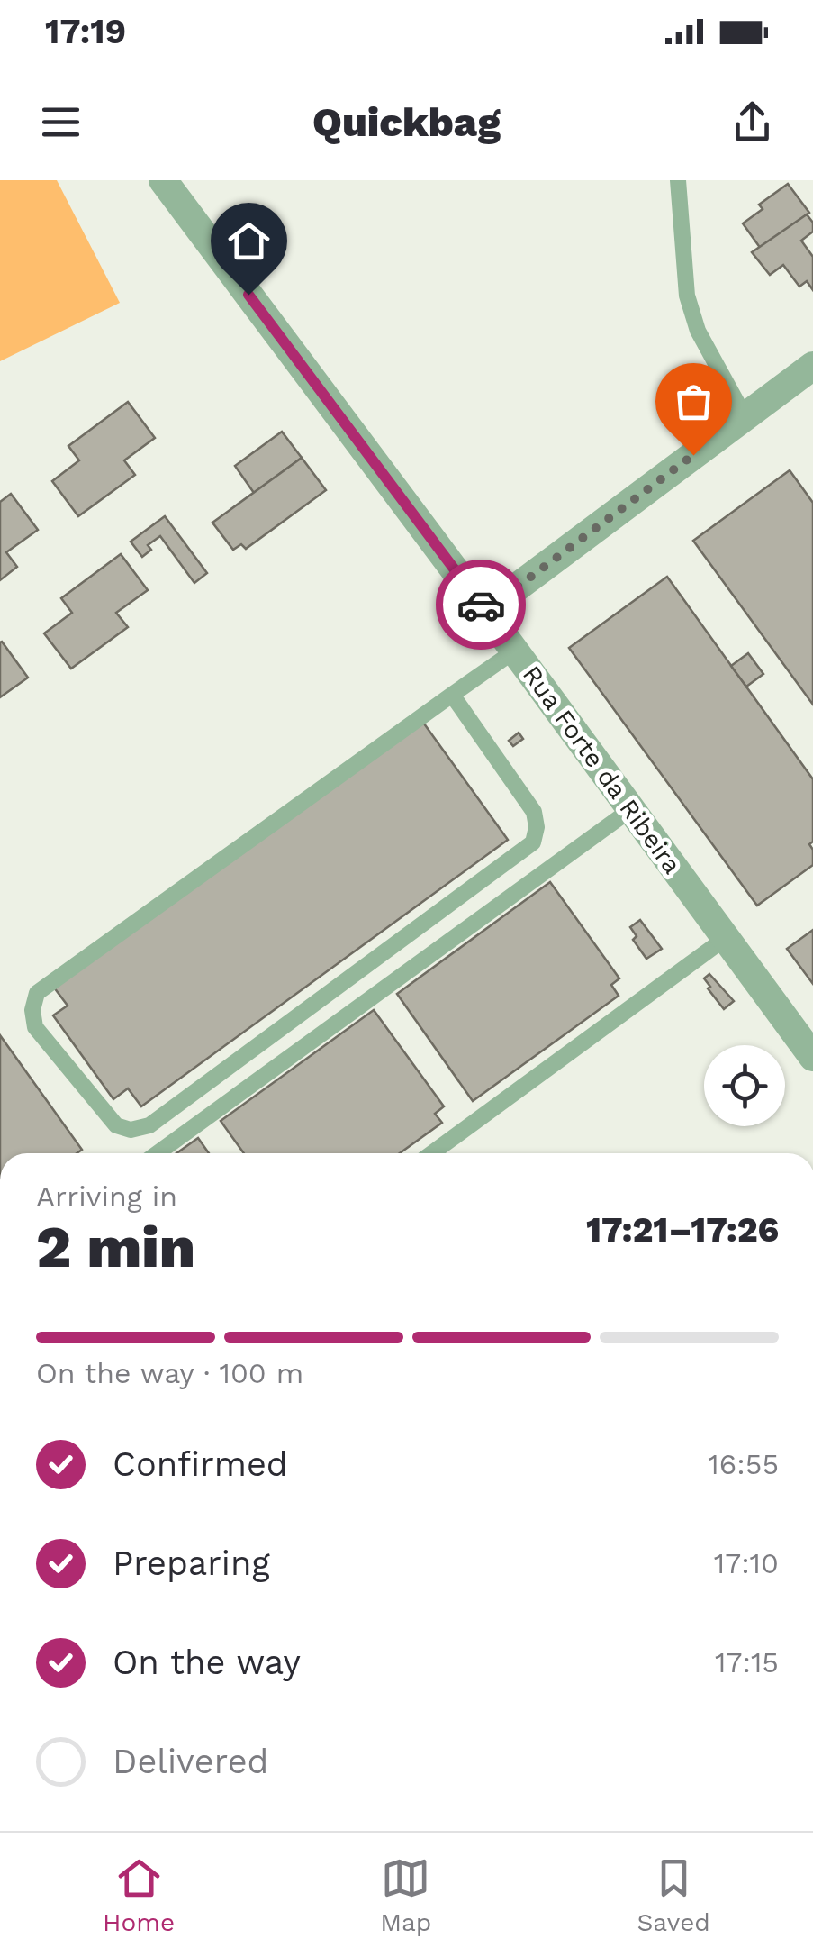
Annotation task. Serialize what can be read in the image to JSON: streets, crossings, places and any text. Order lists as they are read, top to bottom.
{
  "streets": {
    "street": ["Rua Forte da Ribeira"]
  },
  "page": {
    "status": "17:19",
    "header": "Quickbag",
    "heading": ["2 min", "Arriving in", "17:21–17:26"],
    "bar": "On the way · 100 m",
    "list": [
      ["Confirmed", "16:55"],
      ["Preparing", "17:10"],
      ["On the way", "17:15"],
      "Delivered"
    ],
    "tabs": ["Home", "Map", "Saved"]
  }
}
